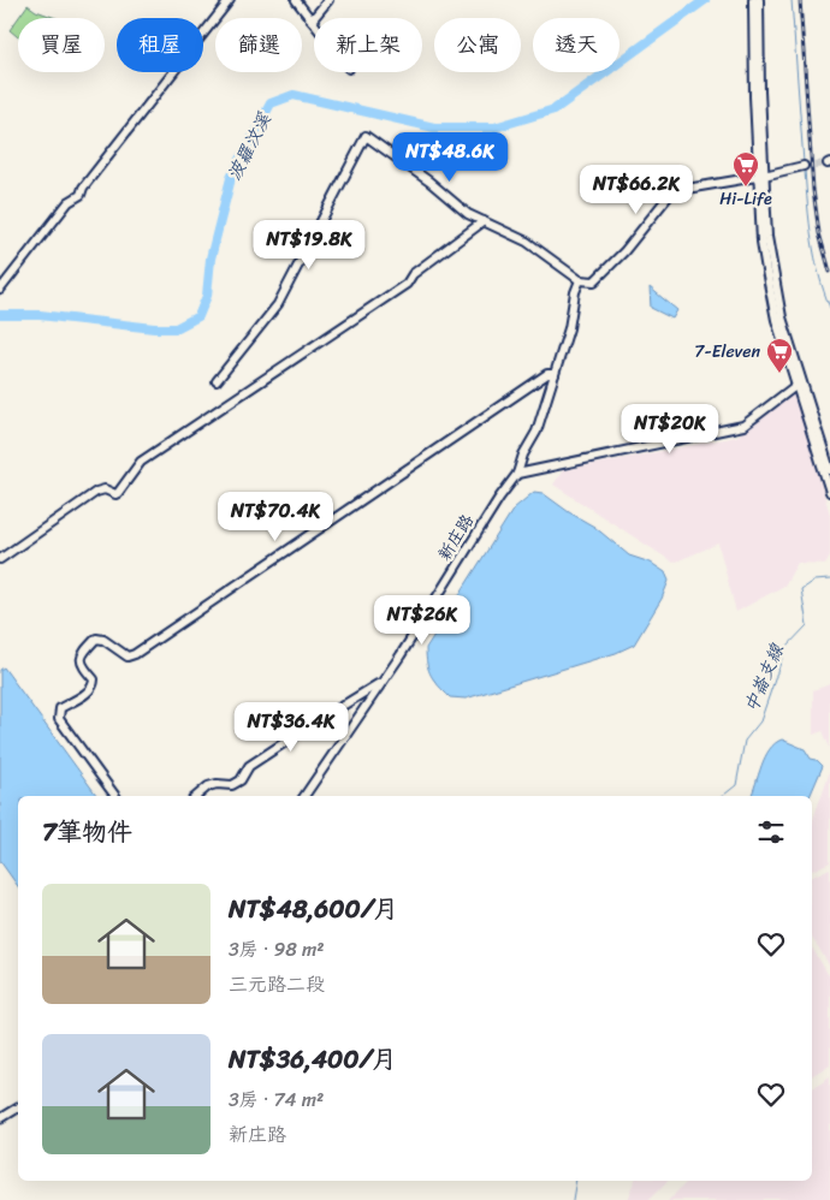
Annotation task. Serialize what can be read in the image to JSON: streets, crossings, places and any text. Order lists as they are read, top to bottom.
{
  "streets": {
    "street": ["新庄路"]
  },
  "water": ["波羅汶溪", "中崙支線"],
  "places": {
    "supermarket": ["Hi-Life", "7-Eleven"]
  },
  "page": {
    "chip": [
      "買屋",
      "租屋",
      "篩選",
      "新上架",
      "公寓",
      "透天"
    ],
    "price": [
      "NT$48.6K",
      "NT$66.2K",
      "NT$19.8K",
      "NT$20K",
      "NT$70.4K",
      "NT$26K",
      "NT$36.4K"
    ],
    "heading": "7筆物件",
    "list": [
      {
        "name": "NT$48,600/月",
        "note": "3房 · 98 m² · 三元路二段"
      },
      {
        "name": "NT$36,400/月",
        "note": "3房 · 74 m² · 新庄路"
      }
    ]
  }
}
